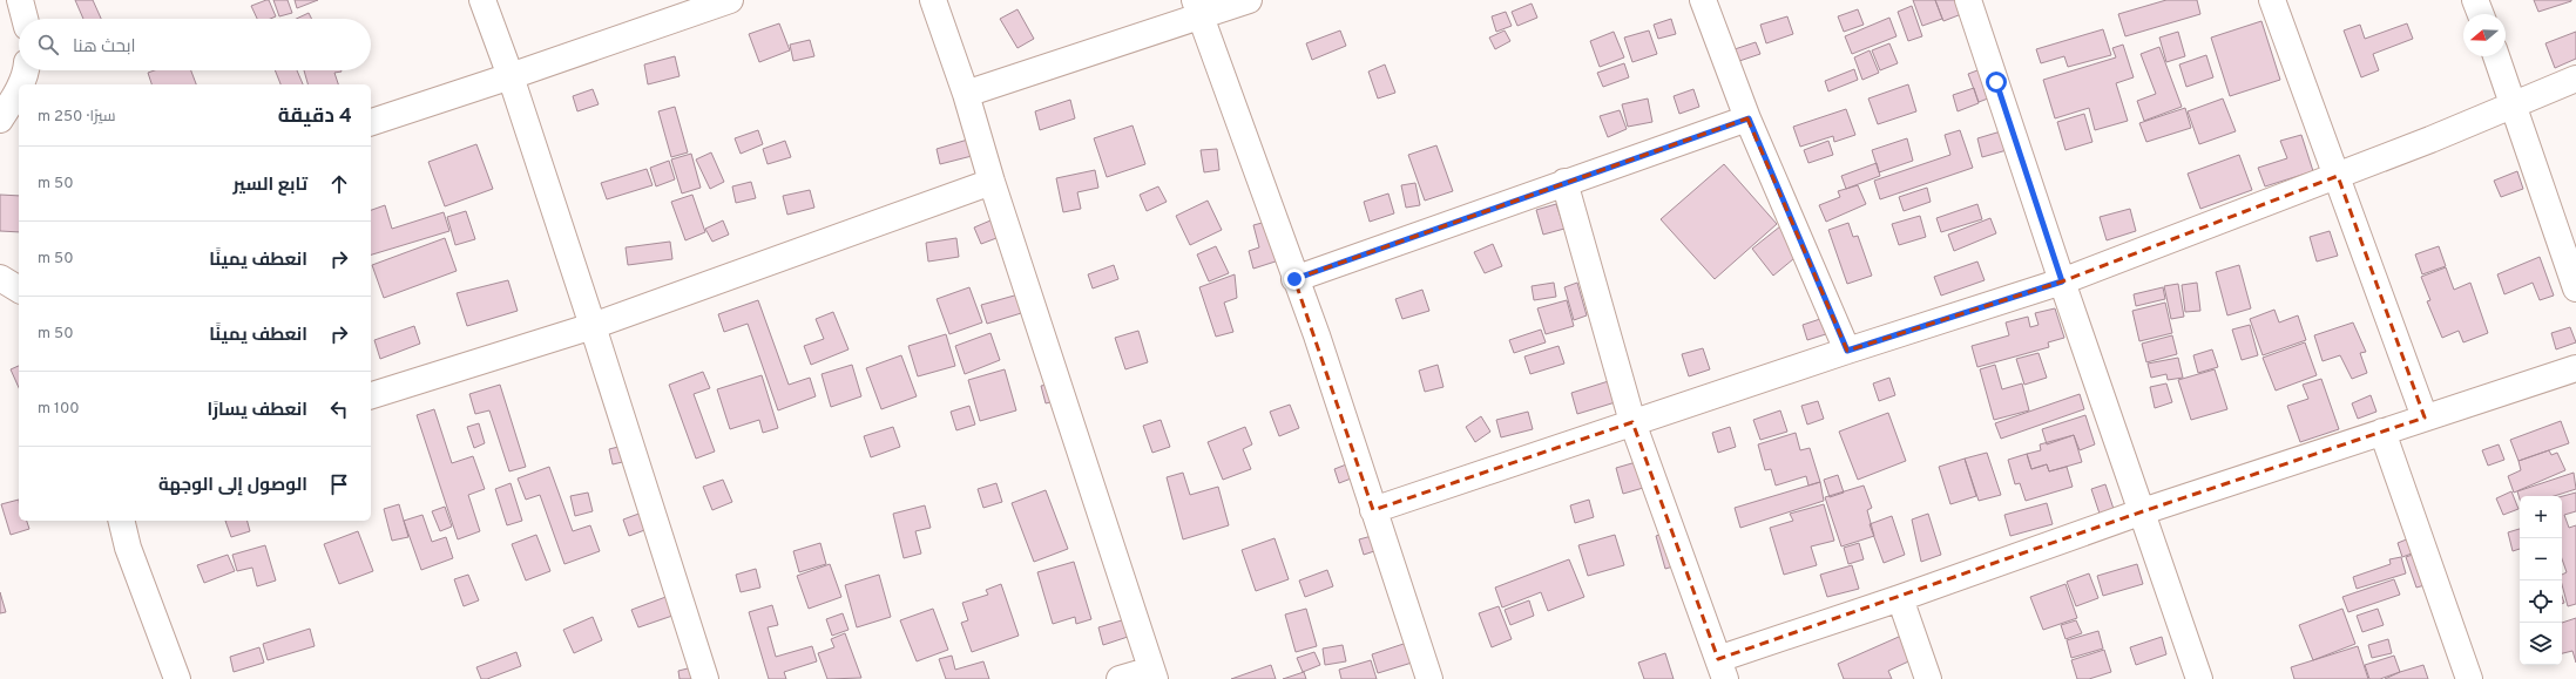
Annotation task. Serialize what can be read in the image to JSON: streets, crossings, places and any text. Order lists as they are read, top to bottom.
{
  "north": "left",
  "page": {
    "search": "ابحث هنا",
    "heading": ["4 دقيقة", "سيرًا · 250 m"],
    "list": [
      ["تابع السير", "50 m"],
      ["انعطف يمينًا", "50 m"],
      ["انعطف يمينًا", "50 m"],
      ["انعطف يسارًا", "100 m"],
      "الوصول إلى الوجهة"
    ],
    "map_buttons": ["+", "−"]
  }
}
